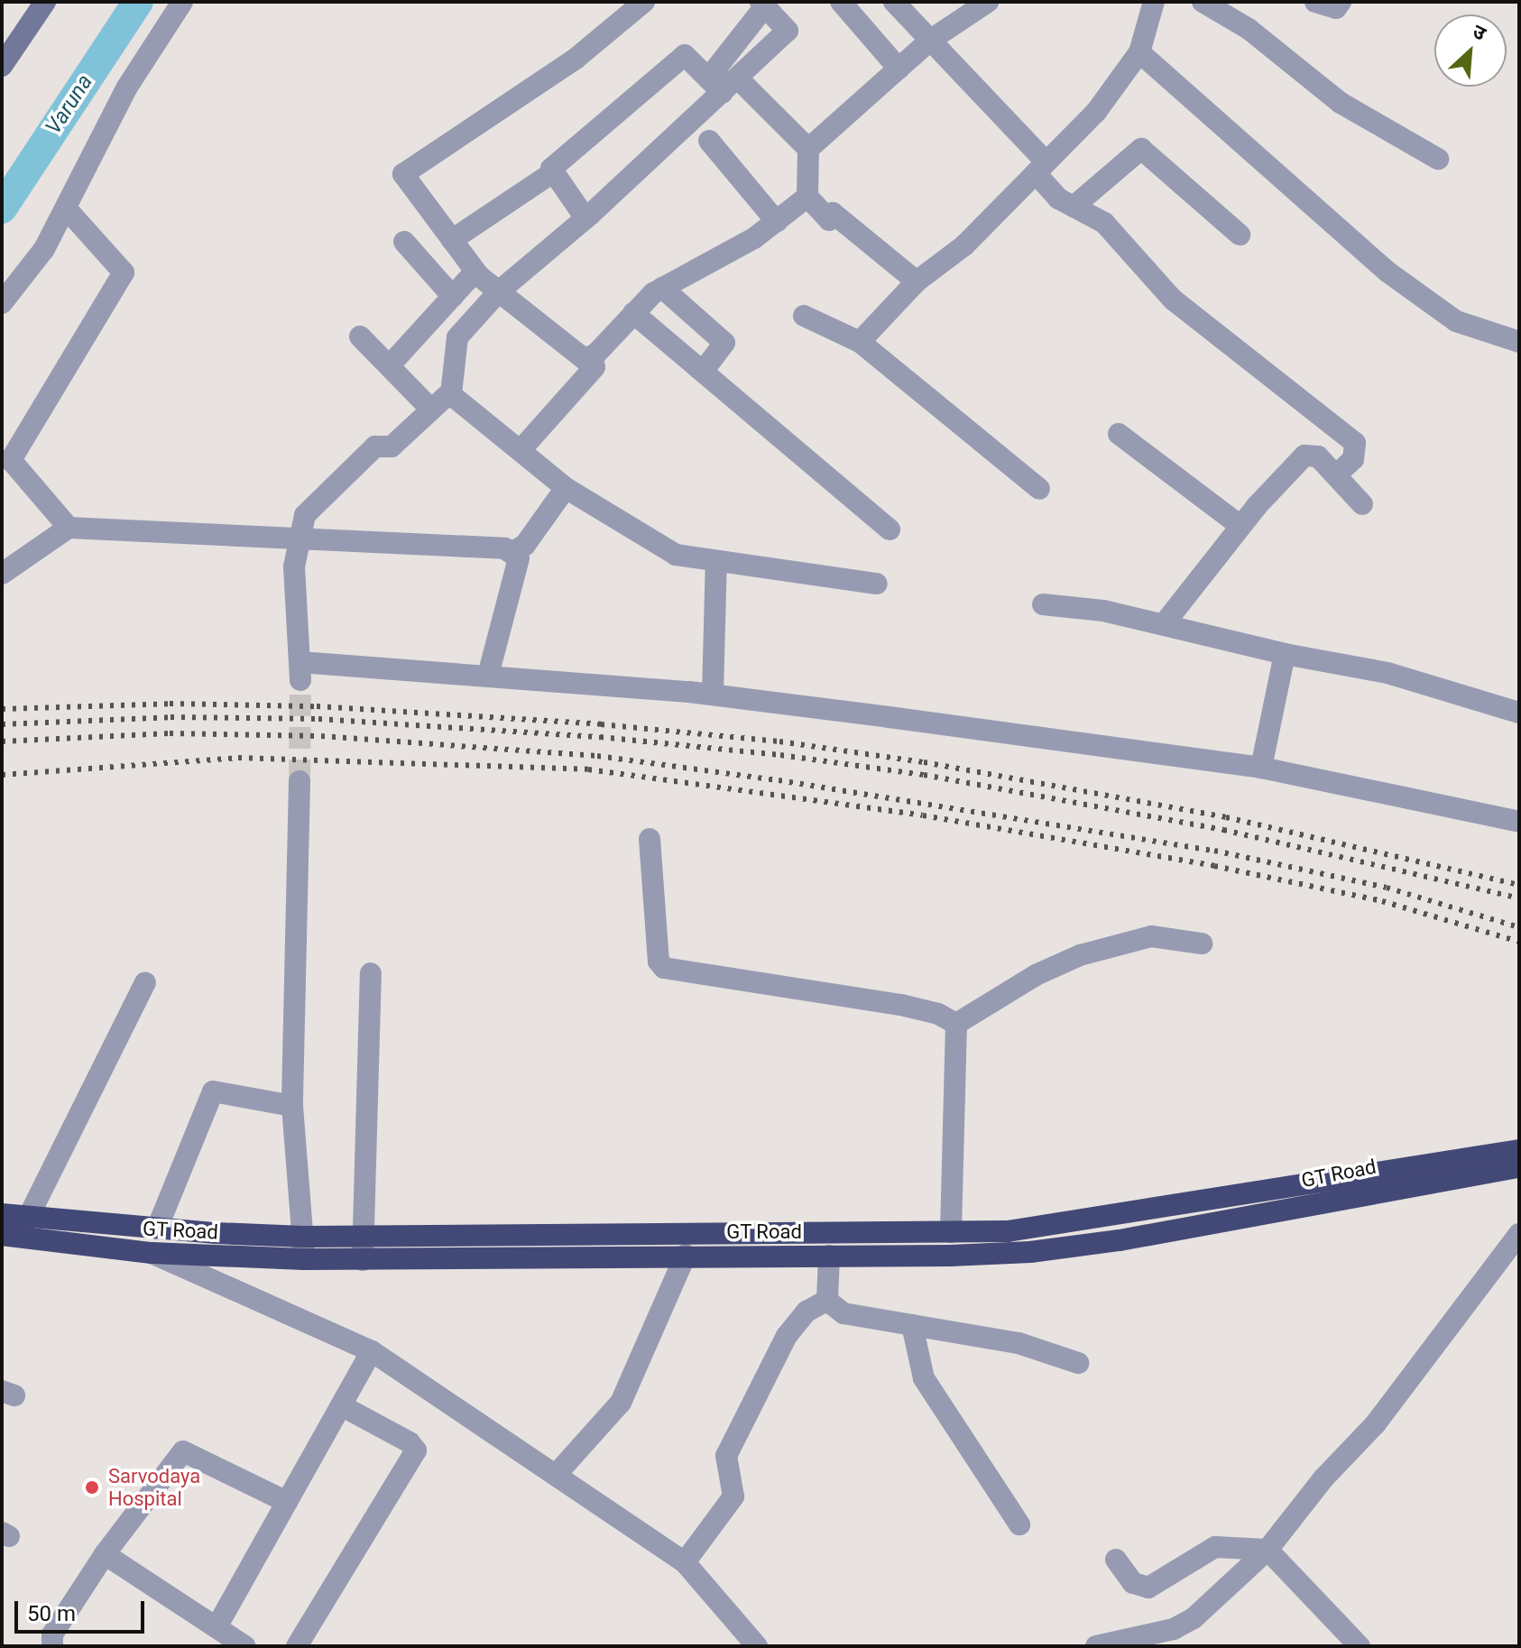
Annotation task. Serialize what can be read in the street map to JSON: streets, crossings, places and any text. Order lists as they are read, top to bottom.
{
  "streets": {
    "highway": ["GT Road"]
  },
  "water": ["Varuna"],
  "places": ["Sarvodaya Hospital"],
  "scale_bar": "50 m",
  "north": "top right"
}
